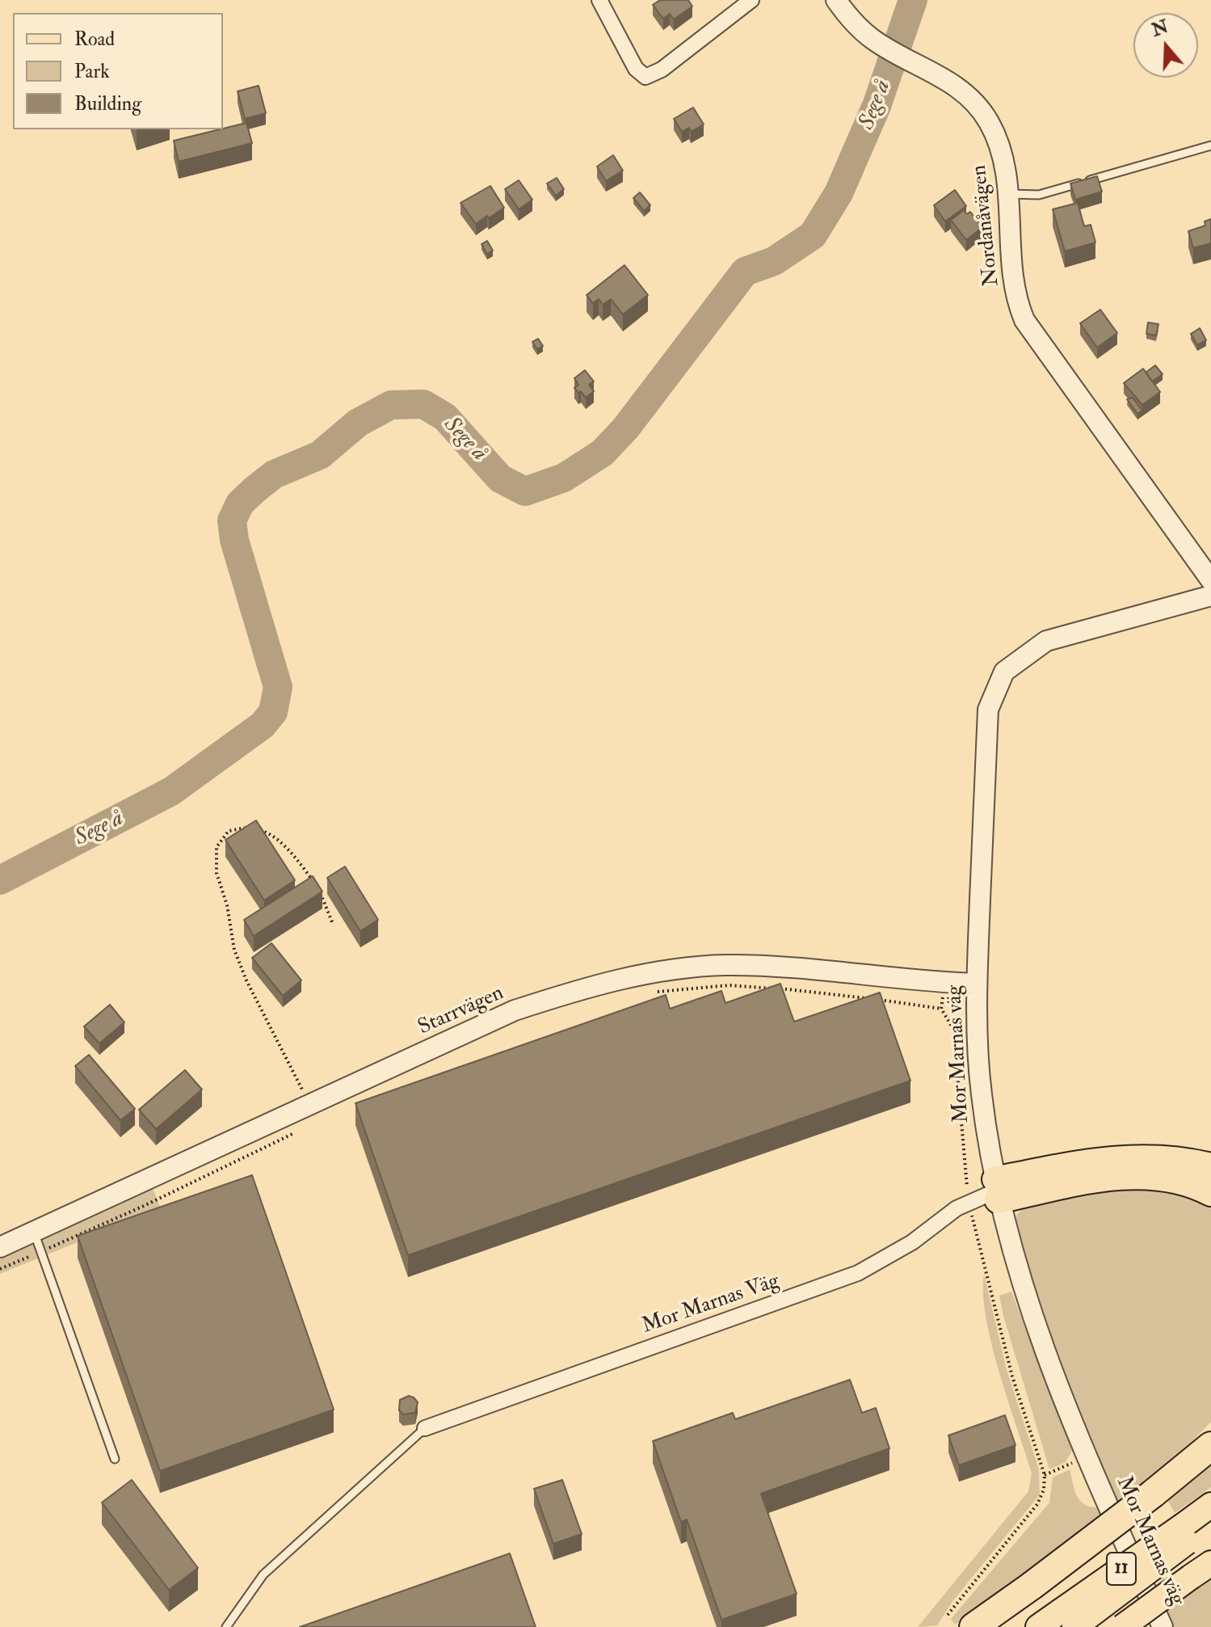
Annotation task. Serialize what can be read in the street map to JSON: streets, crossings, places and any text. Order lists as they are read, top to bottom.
{
  "streets": {
    "main road": ["11"],
    "street": [
      "Nordanåvägen",
      "Starrvägen",
      "Mor Marnas väg",
      "Mor Marnas Väg"
    ]
  },
  "crossings": [
    ["Starrvägen", "Mor Marnas väg"],
    ["Mor Marnas väg", "Mor Marnas Väg"]
  ],
  "water": ["Sege å"],
  "legend": ["Road", "Park", "Building"],
  "north": "top"
}
